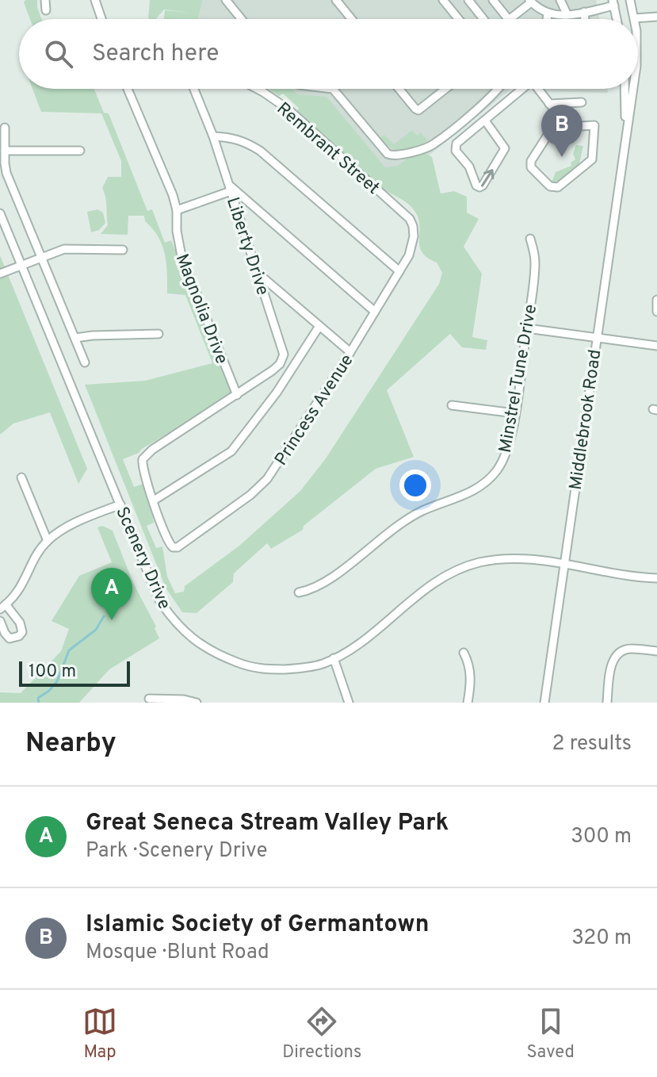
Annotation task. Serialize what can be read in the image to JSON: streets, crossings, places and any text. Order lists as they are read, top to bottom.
{
  "streets": {
    "street": [
      "Rembrant Street",
      "Liberty Drive",
      "Magnolia Drive",
      "Minstrel Tune Drive",
      "Princess Avenue",
      "Middlebrook Road",
      "Scenery Drive"
    ]
  },
  "crossings": [
    ["Rembrant Street", "Princess Avenue"],
    ["Liberty Drive", "Magnolia Drive"],
    ["Middlebrook Road", "Scenery Drive"]
  ],
  "scale_bar": "100 m",
  "page": {
    "search": "Search here",
    "pins": ["B", "A"],
    "scale": "100 m",
    "heading": ["Nearby", "2 results"],
    "list": [
      {
        "mark": "A",
        "name": "Great Seneca Stream Valley Park",
        "note": "Park · Scenery Drive",
        "value": "300 m"
      },
      {
        "mark": "B",
        "name": "Islamic Society of Germantown",
        "note": "Mosque · Blunt Road",
        "value": "320 m"
      }
    ],
    "nav": ["Map", "Directions", "Saved"]
  }
}
